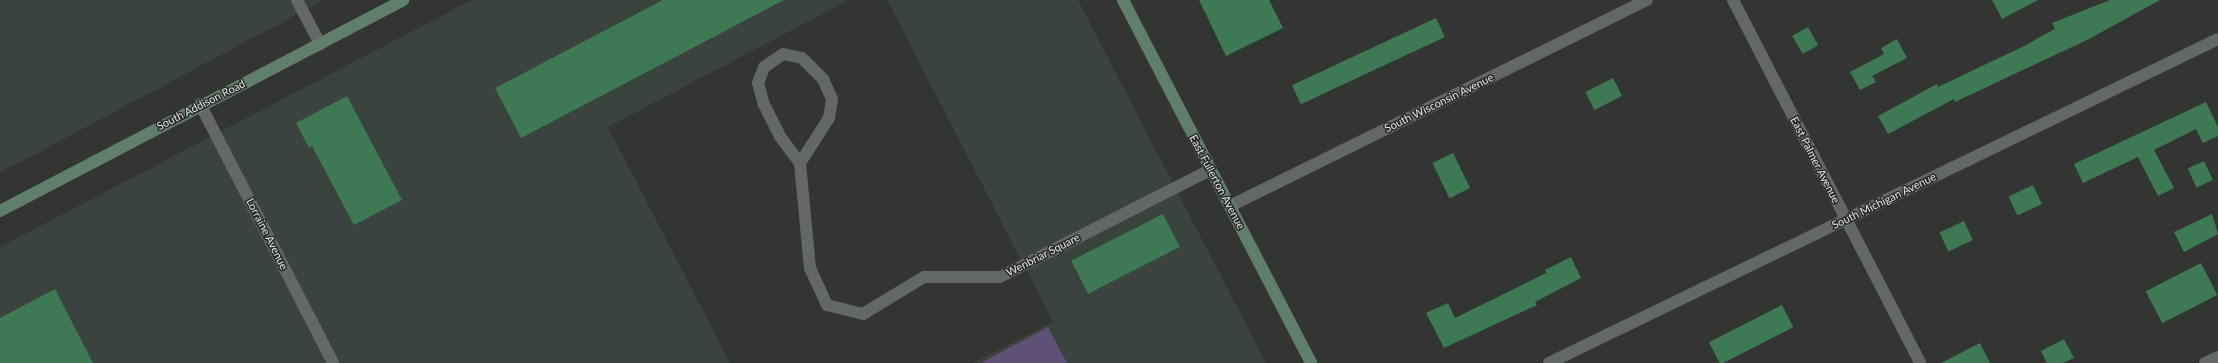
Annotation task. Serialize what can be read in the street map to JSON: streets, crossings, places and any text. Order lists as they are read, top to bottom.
{
  "streets": {
    "street": [
      "South Wisconsin Avenue",
      "South Addison Road",
      "East Palmer Avenue",
      "East Fullerton Avenue",
      "South Michigan Avenue",
      "Lorraine Avenue",
      "Wenbriar Square"
    ]
  },
  "crossings": [
    ["South Wisconsin Avenue", "East Fullerton Avenue"],
    ["South Addison Road", "Lorraine Avenue"],
    ["East Palmer Avenue", "South Michigan Avenue"],
    ["East Fullerton Avenue", "Wenbriar Square"]
  ]
}
